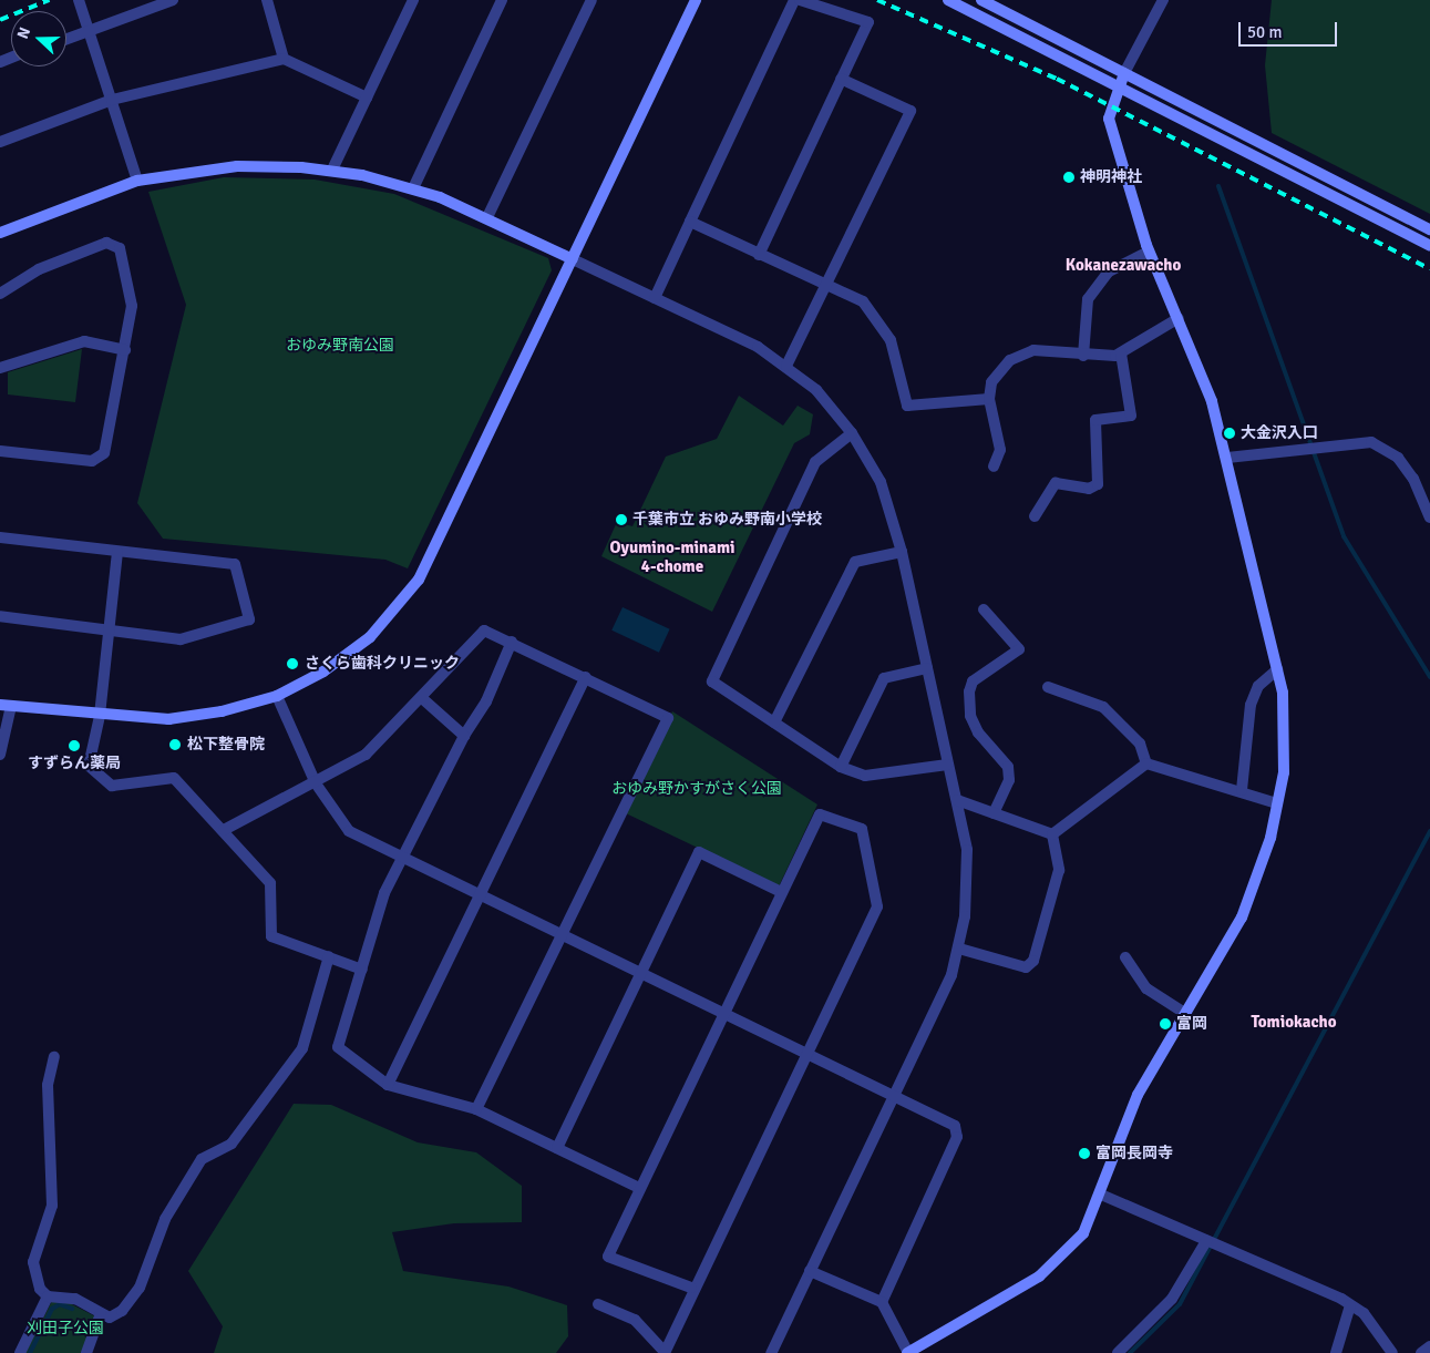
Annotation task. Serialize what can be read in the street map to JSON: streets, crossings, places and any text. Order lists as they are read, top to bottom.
{
  "districts": ["Kokanezawacho", "Oyumino-minami 4-chome", "Tomiokacho"],
  "parks": ["おゆみ野南公園", "おゆみ野かすがさく公園", "刈田子公園"],
  "places": [
    "神明神社",
    "大金沢入口",
    "千葉市立 おゆみ野南小学校",
    "さくら歯科クリニック",
    "松下整骨院",
    "すずらん薬局",
    "富岡",
    "富岡長岡寺"
  ],
  "scale_bar": "50 m",
  "north": "left"
}
